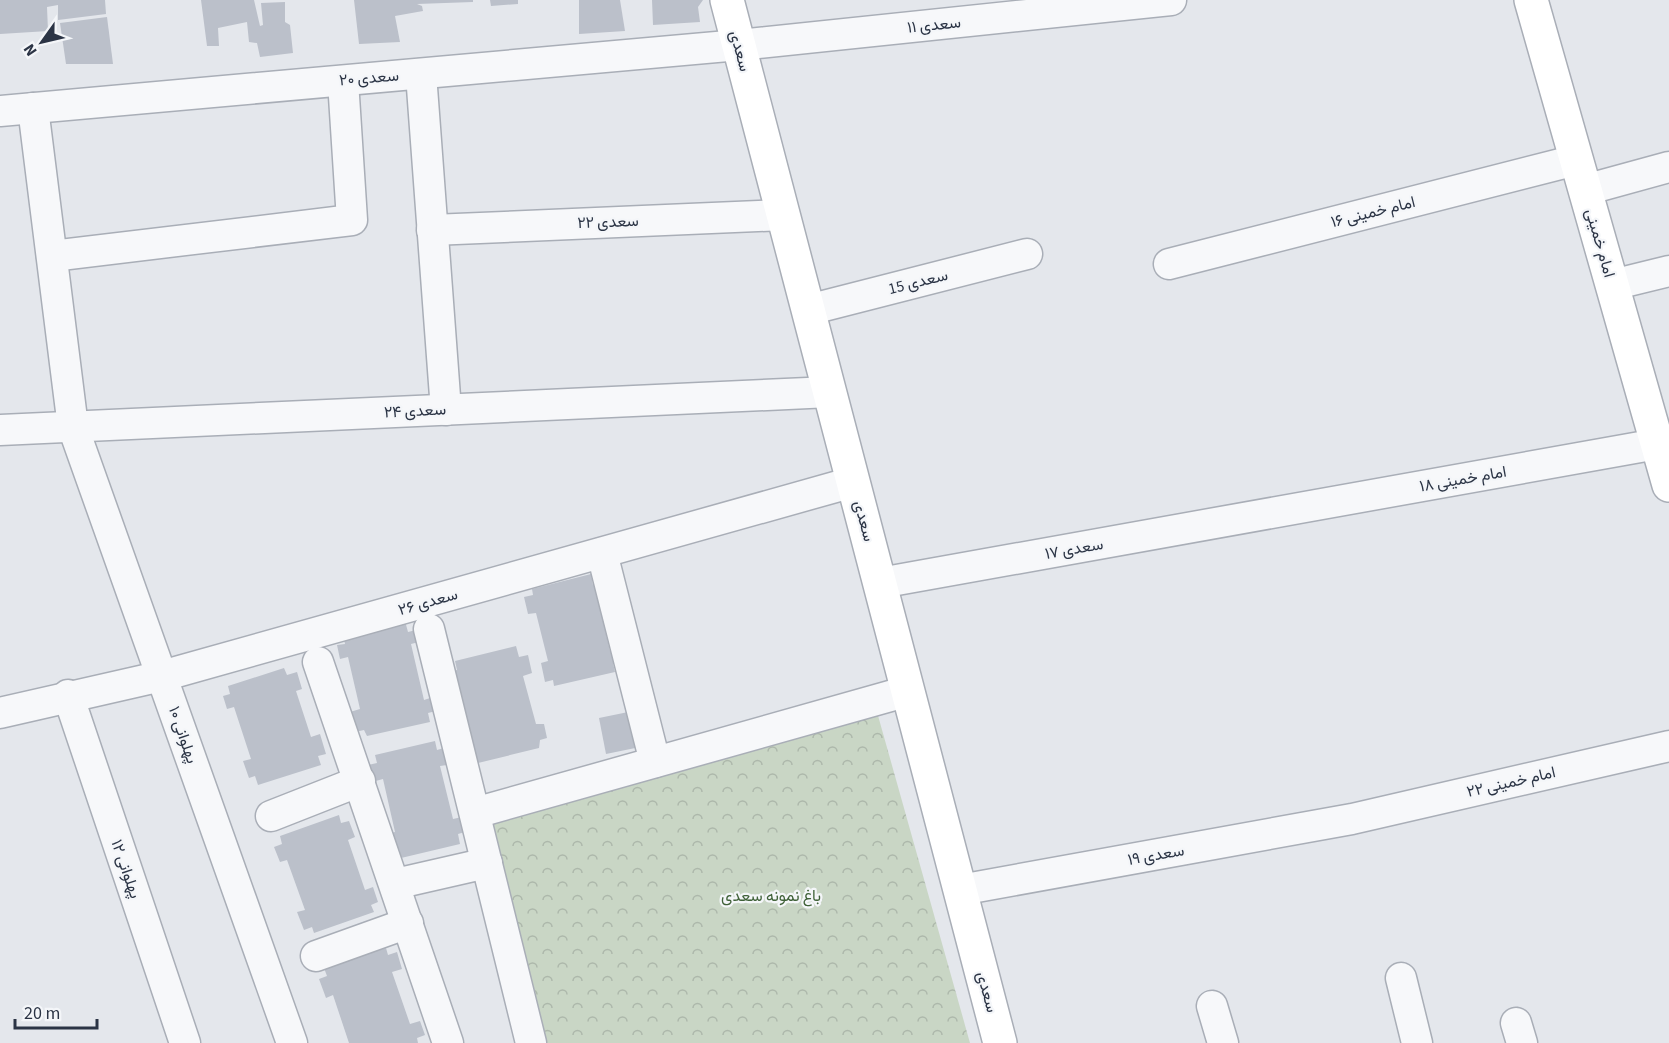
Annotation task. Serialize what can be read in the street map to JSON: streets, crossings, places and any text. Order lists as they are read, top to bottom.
{
  "streets": {
    "main road": ["سعدی", "امام خمینی"],
    "street": [
      "سعدی ۱۱",
      "سعدی ۲۰",
      "امام خمینی ۱۶",
      "سعدی ۲۲",
      "سعدی 15",
      "سعدی ۲۴",
      "امام خمینی ۱۸",
      "سعدی ۱۷",
      "سعدی ۲۶",
      "پهلوانی ۱۰",
      "امام خمینی ۲۲",
      "سعدی ۱۹",
      "پهلوانی ۱۲"
    ]
  },
  "crossings": [
    ["سعدی ۱۱", "سعدی"],
    ["سعدی ۱۱", "سعدی ۲۰"],
    ["سعدی", "سعدی ۲۰"],
    ["سعدی", "سعدی ۲۲"],
    ["سعدی", "سعدی 15"],
    ["سعدی", "سعدی ۲۴"],
    ["سعدی", "سعدی ۱۷"],
    ["سعدی", "سعدی ۲۶"],
    ["سعدی", "سعدی ۱۹"],
    ["سعدی ۲۰", "پهلوانی ۱۰"],
    ["امام خمینی ۱۶", "امام خمینی"],
    ["امام خمینی", "امام خمینی ۱۸"],
    ["سعدی ۲۴", "پهلوانی ۱۰"],
    ["امام خمینی ۱۸", "سعدی ۱۷"],
    ["سعدی ۲۶", "پهلوانی ۱۰"],
    ["سعدی ۲۶", "پهلوانی ۱۲"],
    ["امام خمینی ۲۲", "سعدی ۱۹"]
  ],
  "parks": ["باغ نمونه سعدی"],
  "scale_bar": "20 m",
  "north": "bottom left"
}
